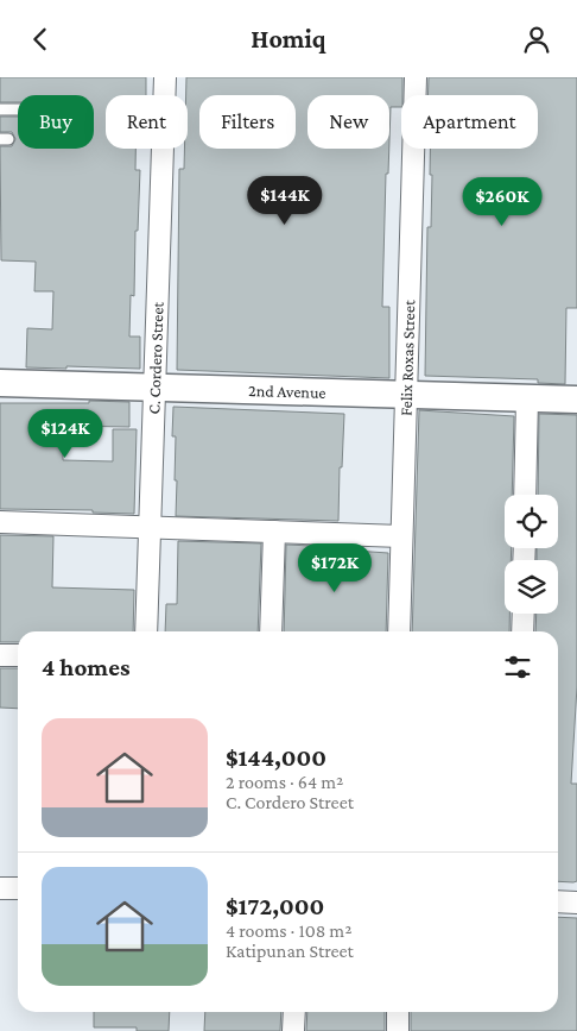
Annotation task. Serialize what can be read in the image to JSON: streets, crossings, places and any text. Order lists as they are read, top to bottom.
{
  "streets": {
    "street": ["C. Cordero Street", "Felix Roxas Street", "2nd Avenue"]
  },
  "crossings": [
    ["C. Cordero Street", "2nd Avenue"],
    ["Felix Roxas Street", "2nd Avenue"]
  ],
  "page": {
    "header": "Homiq",
    "chip": [
      "Buy",
      "Rent",
      "Filters",
      "New",
      "Apartment"
    ],
    "price": [
      "$144K",
      "$260K",
      "$124K",
      "$172K"
    ],
    "heading": "4 homes",
    "list": [
      {
        "name": "$144,000",
        "note": "2 rooms · 64 m² · C. Cordero Street"
      },
      {
        "name": "$172,000",
        "note": "4 rooms · 108 m² · Katipunan Street"
      }
    ]
  }
}
